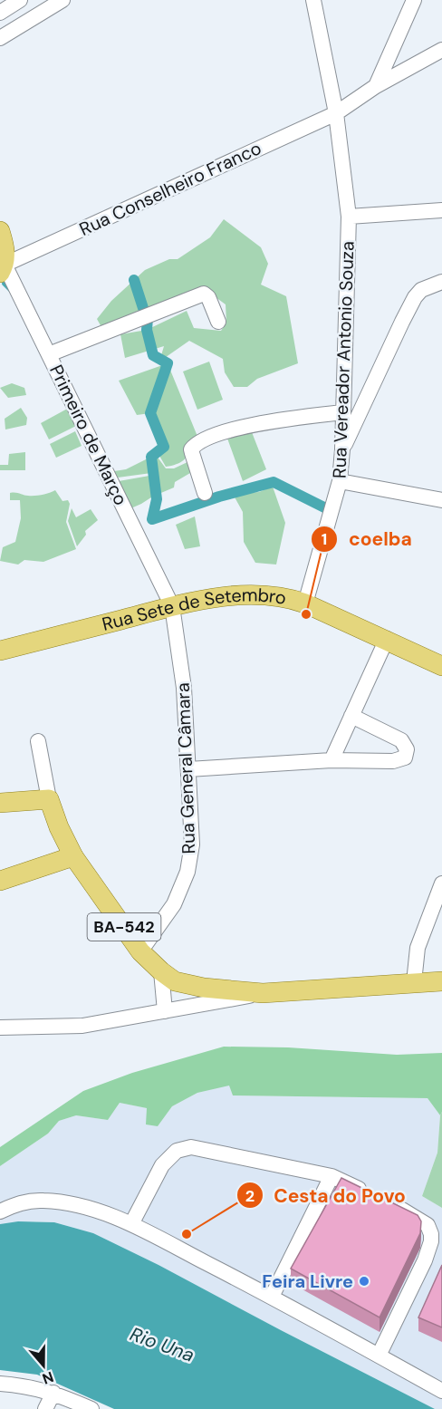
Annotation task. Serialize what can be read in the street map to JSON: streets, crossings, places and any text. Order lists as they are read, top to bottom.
{
  "streets": {
    "main road": ["Rua Sete de Setembro", "BA-542"],
    "street": [
      "Rua Conselheiro Franco",
      "Rua Vereador Antonio Souza",
      "Primeiro de Março",
      "Rua General Câmara"
    ]
  },
  "crossings": [
    ["Rua Conselheiro Franco", "Rua Vereador Antonio Souza"],
    ["Rua Conselheiro Franco", "Primeiro de Março"],
    ["Rua Vereador Antonio Souza", "Rua Sete de Setembro"],
    ["Primeiro de Março", "Rua Sete de Setembro"],
    ["Primeiro de Março", "Rua General Câmara"],
    ["Rua Sete de Setembro", "Rua General Câmara"],
    ["Rua General Câmara", "BA-542"]
  ],
  "water": ["Rio Una"],
  "places": ["coelba", "Cesta do Povo", "Feira Livre"],
  "north": "bottom"
}
